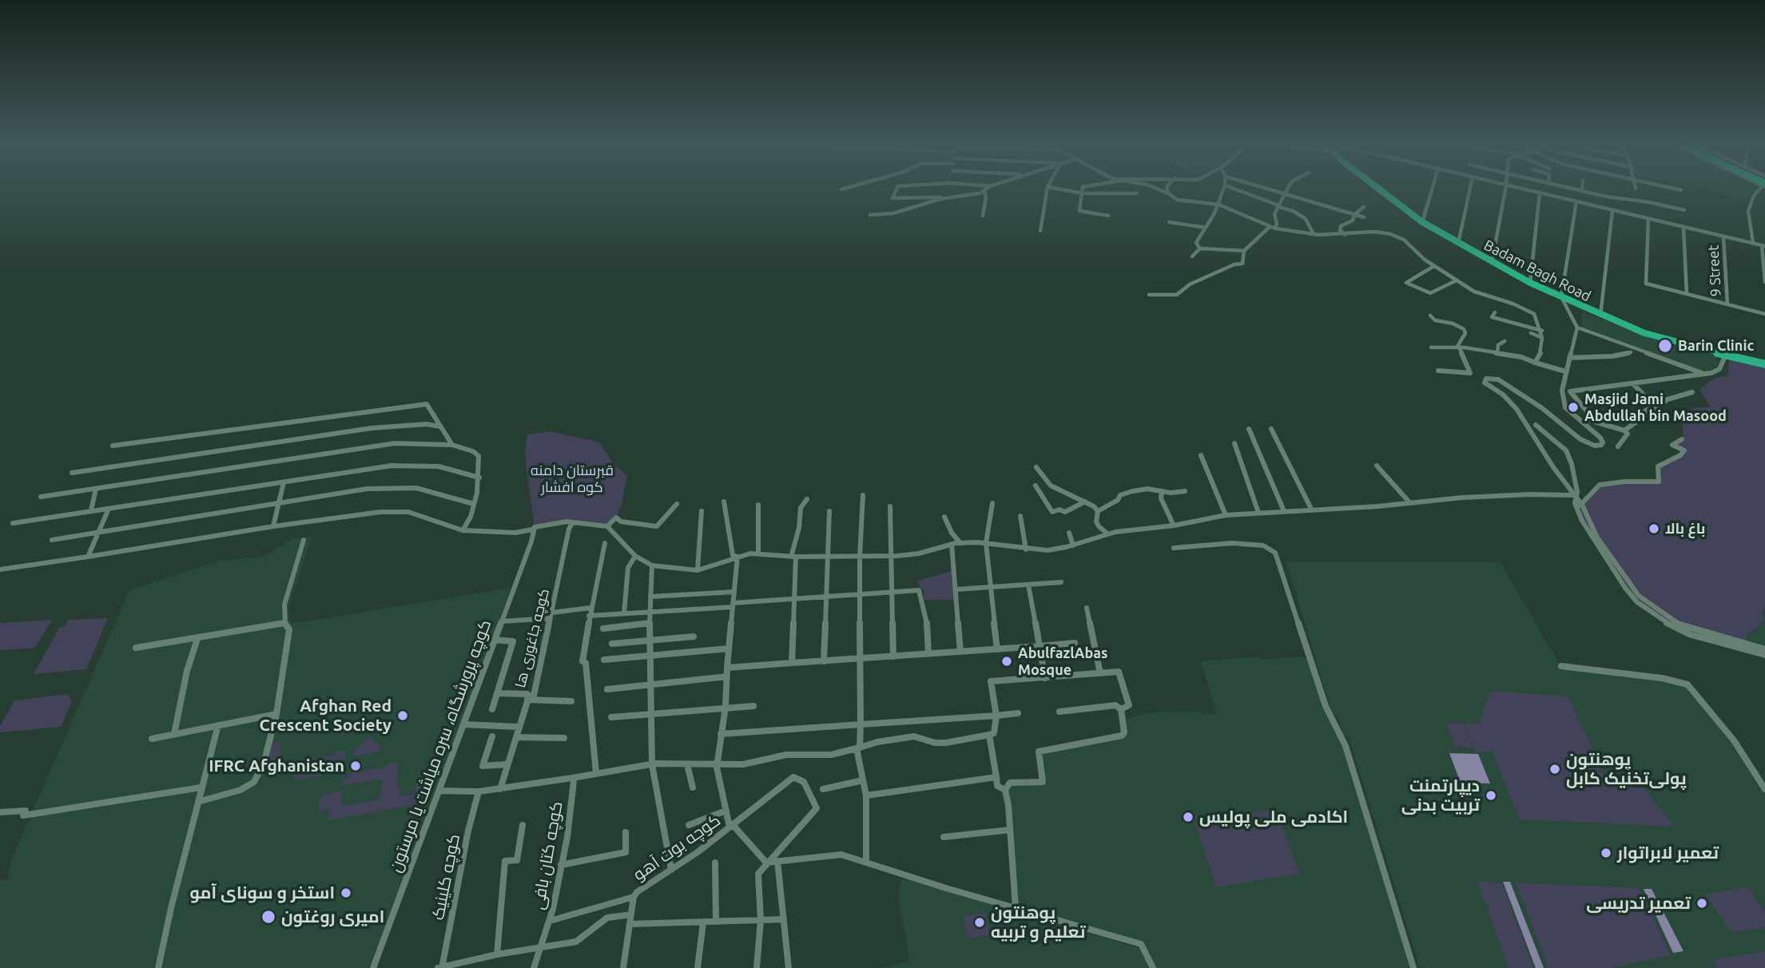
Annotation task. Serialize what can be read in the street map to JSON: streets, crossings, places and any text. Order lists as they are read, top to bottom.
{
  "streets": {
    "main road": ["Badam Bagh Road"],
    "street": [
      "9 Street",
      "کوچه جاغوری ها",
      "کوچه پرورشگاه، سره میاشت یا مرستون",
      "کوچه بوت آهو",
      "کوچه کتان بافی",
      "کوچه کلینیک"
    ]
  },
  "crossings": [
    ["کوچه جاغوری ها", "کوچه کتان بافی"],
    ["کوچه پرورشگاه، سره میاشت یا مرستون", "کوچه کتان بافی"],
    ["کوچه کتان بافی", "کوچه کلینیک"]
  ],
  "parks": ["قبرستان دامنه کوه افشار"],
  "places": [
    "Barin Clinic",
    "Masjid Jami Abdullah bin Masood",
    "باغ بالا",
    "AbulfazlAbas Mosque",
    "Afghan Red Crescent Society",
    "IFRC Afghanistan",
    "پوهنتون پولی‌تخنیک کابل",
    "دیپارتمنت تربیت بدنی",
    "اکادمی ملی پولیس",
    "تعمیر لابراتوار",
    "استخر و سونای آمو",
    "تعمیر تدریسی",
    "امیری روغتون",
    "پوهنتون تعلیم و تربیه"
  ]
}
